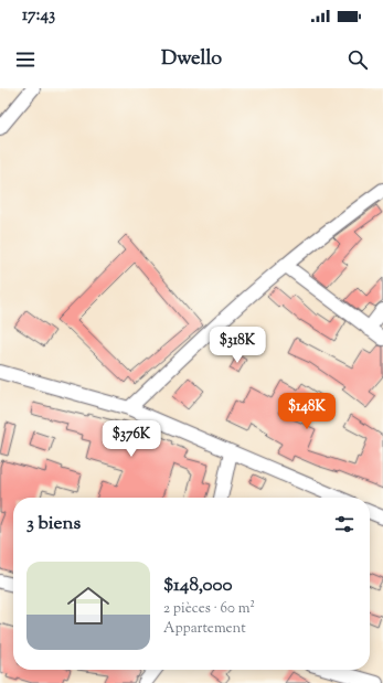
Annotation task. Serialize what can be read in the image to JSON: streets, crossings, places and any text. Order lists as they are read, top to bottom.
{
  "page": {
    "status": "17:43",
    "header": "Dwello",
    "price": ["$318K", "$148K", "$376K"],
    "heading": "3 biens",
    "list": [
      {
        "name": "$148,000",
        "note": "2 pièces · 60 m² · Appartement"
      }
    ]
  }
}
